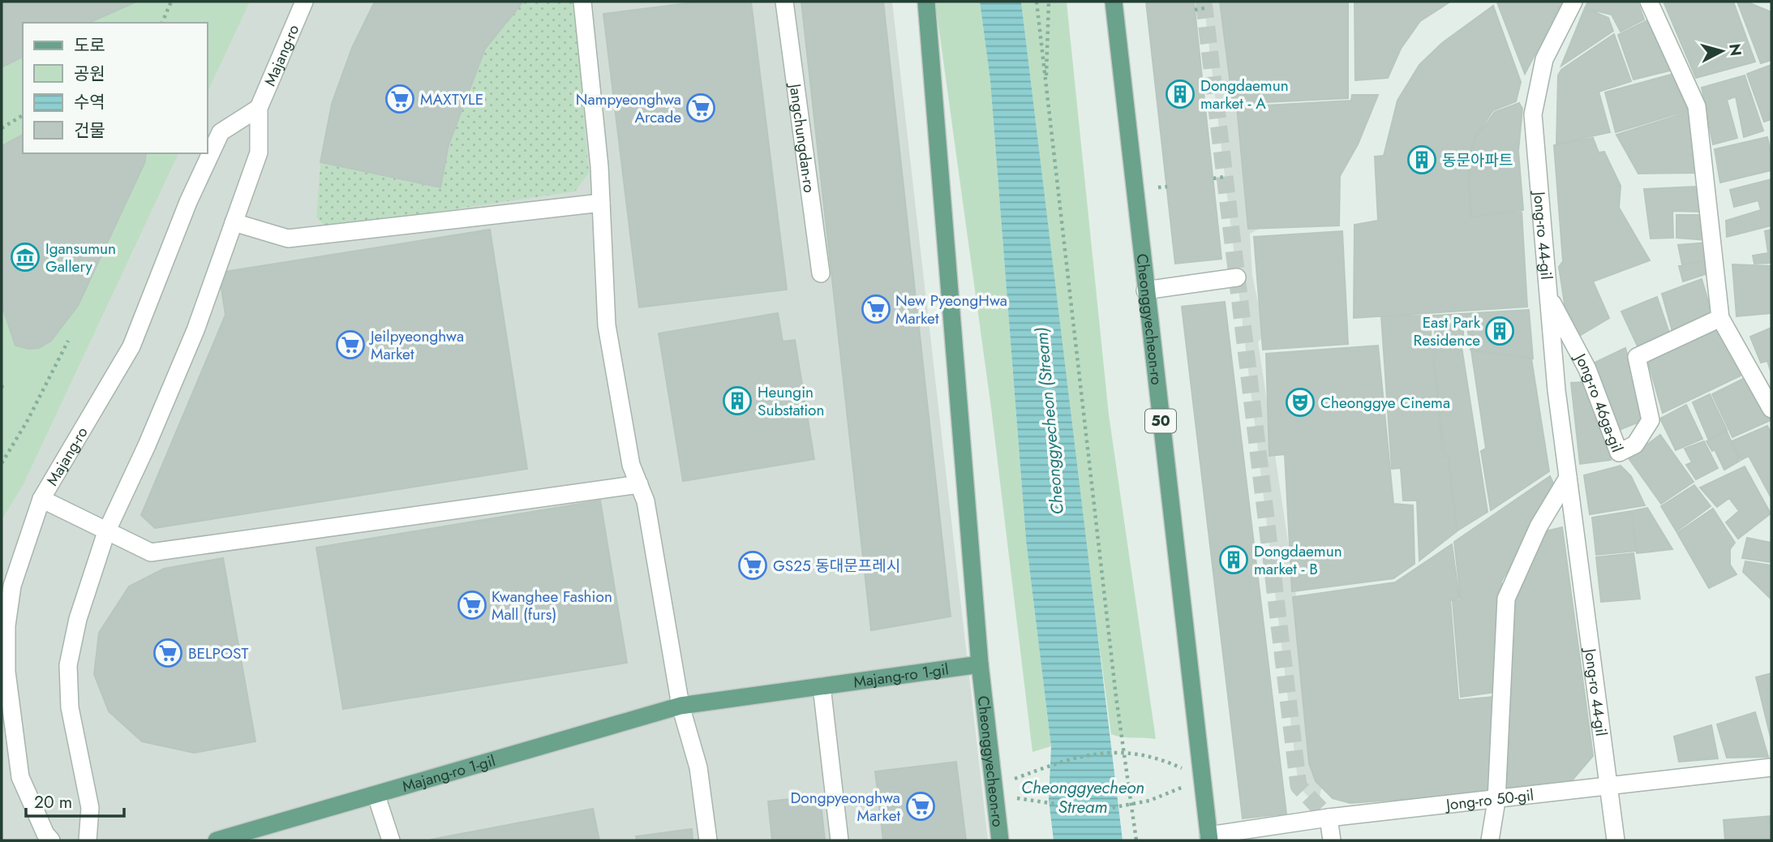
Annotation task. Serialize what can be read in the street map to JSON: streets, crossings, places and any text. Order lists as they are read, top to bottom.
{
  "streets": {
    "main road": ["Cheonggyecheon-ro", "50", "Majang-ro 1-gil"],
    "street": [
      "Majang-ro",
      "Jangchungdan-ro",
      "Jong-ro 44-gil",
      "Jong-ro 46ga-gil",
      "Jong-ro 50-gil"
    ]
  },
  "crossings": [
    ["Jong-ro 44-gil", "Jong-ro 46ga-gil"],
    ["Jong-ro 44-gil", "Jong-ro 50-gil"],
    ["Cheonggyecheon-ro", "Majang-ro 1-gil"],
    ["Cheonggyecheon-ro", "Jong-ro 50-gil"]
  ],
  "water": ["Cheonggyecheon (Stream)", "Cheonggyecheon Stream"],
  "places": {
    "building": [
      "Dongdaemun market - A",
      "동문아파트",
      "East Park Residence",
      "Heungin Substation",
      "Dongdaemun market - B"
    ],
    "supermarket": [
      "MAXTYLE",
      "Nampyeonghwa Arcade",
      "New PyeongHwa Market",
      "Jeilpyeonghwa Market",
      "GS25 동대문프레시",
      "Kwanghee Fashion Mall (furs)",
      "BELPOST",
      "Dongpyeonghwa Market"
    ],
    "museum": ["Igansumun Gallery"],
    "theatre": ["Cheonggye Cinema"]
  },
  "legend": [
    "도로",
    "공원",
    "수역",
    "건물"
  ],
  "scale_bar": "20 m",
  "north": "right"
}
